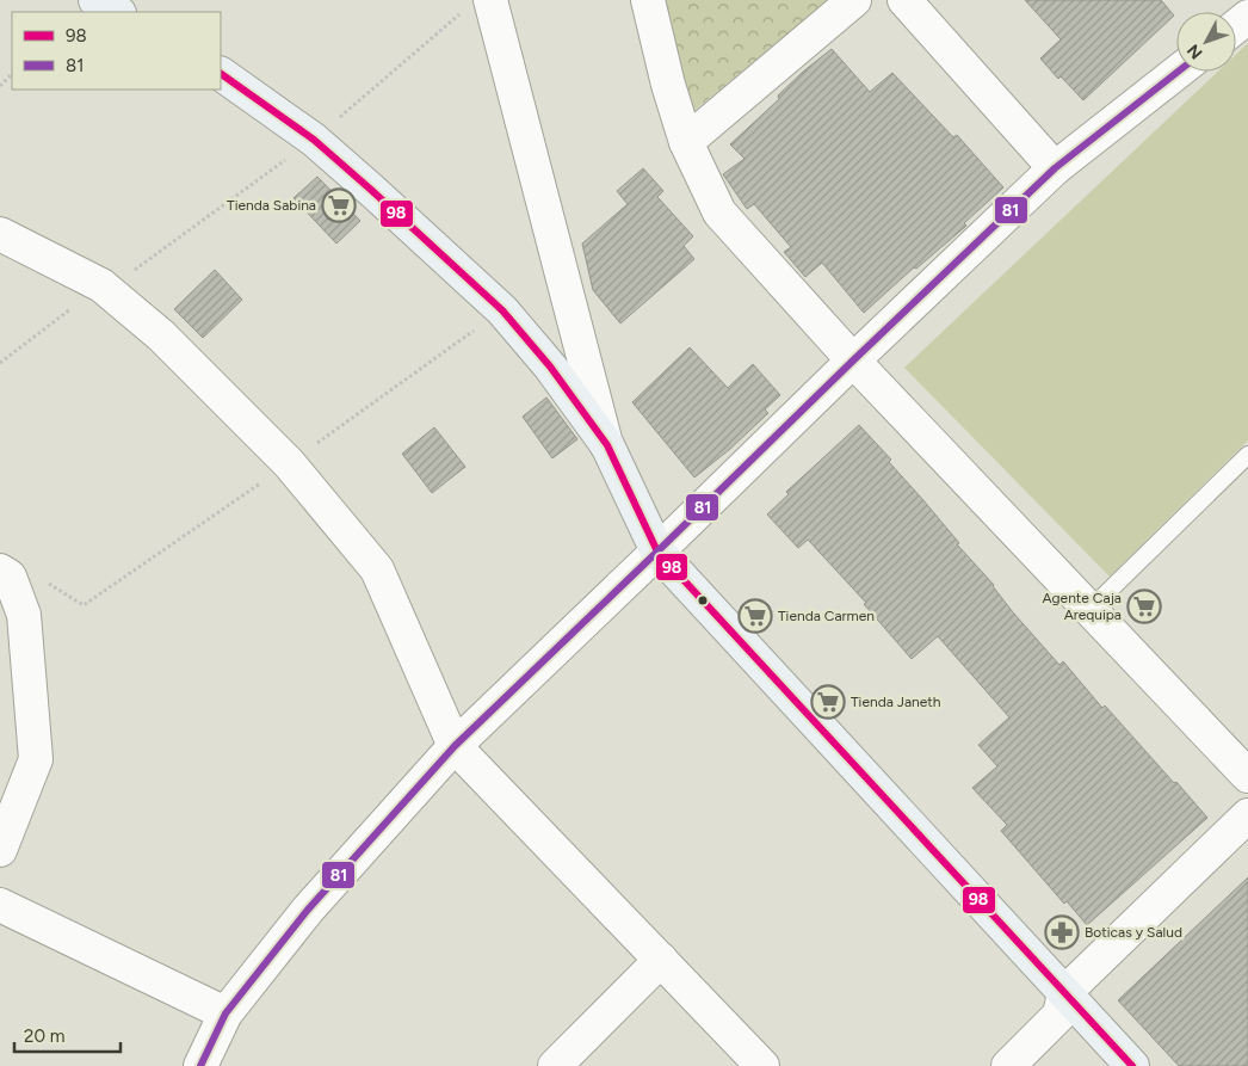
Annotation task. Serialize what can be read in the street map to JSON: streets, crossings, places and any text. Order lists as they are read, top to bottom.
{
  "places": {
    "supermarket": [
      "Tienda Sabina",
      "Agente Caja Arequipa",
      "Tienda Carmen",
      "Tienda Janeth"
    ],
    "pharmacy": ["Boticas y Salud"]
  },
  "lines": ["transit line 81", "transit line 98"],
  "legend": ["98", "81"],
  "scale_bar": "20 m",
  "north": "bottom left"
}
